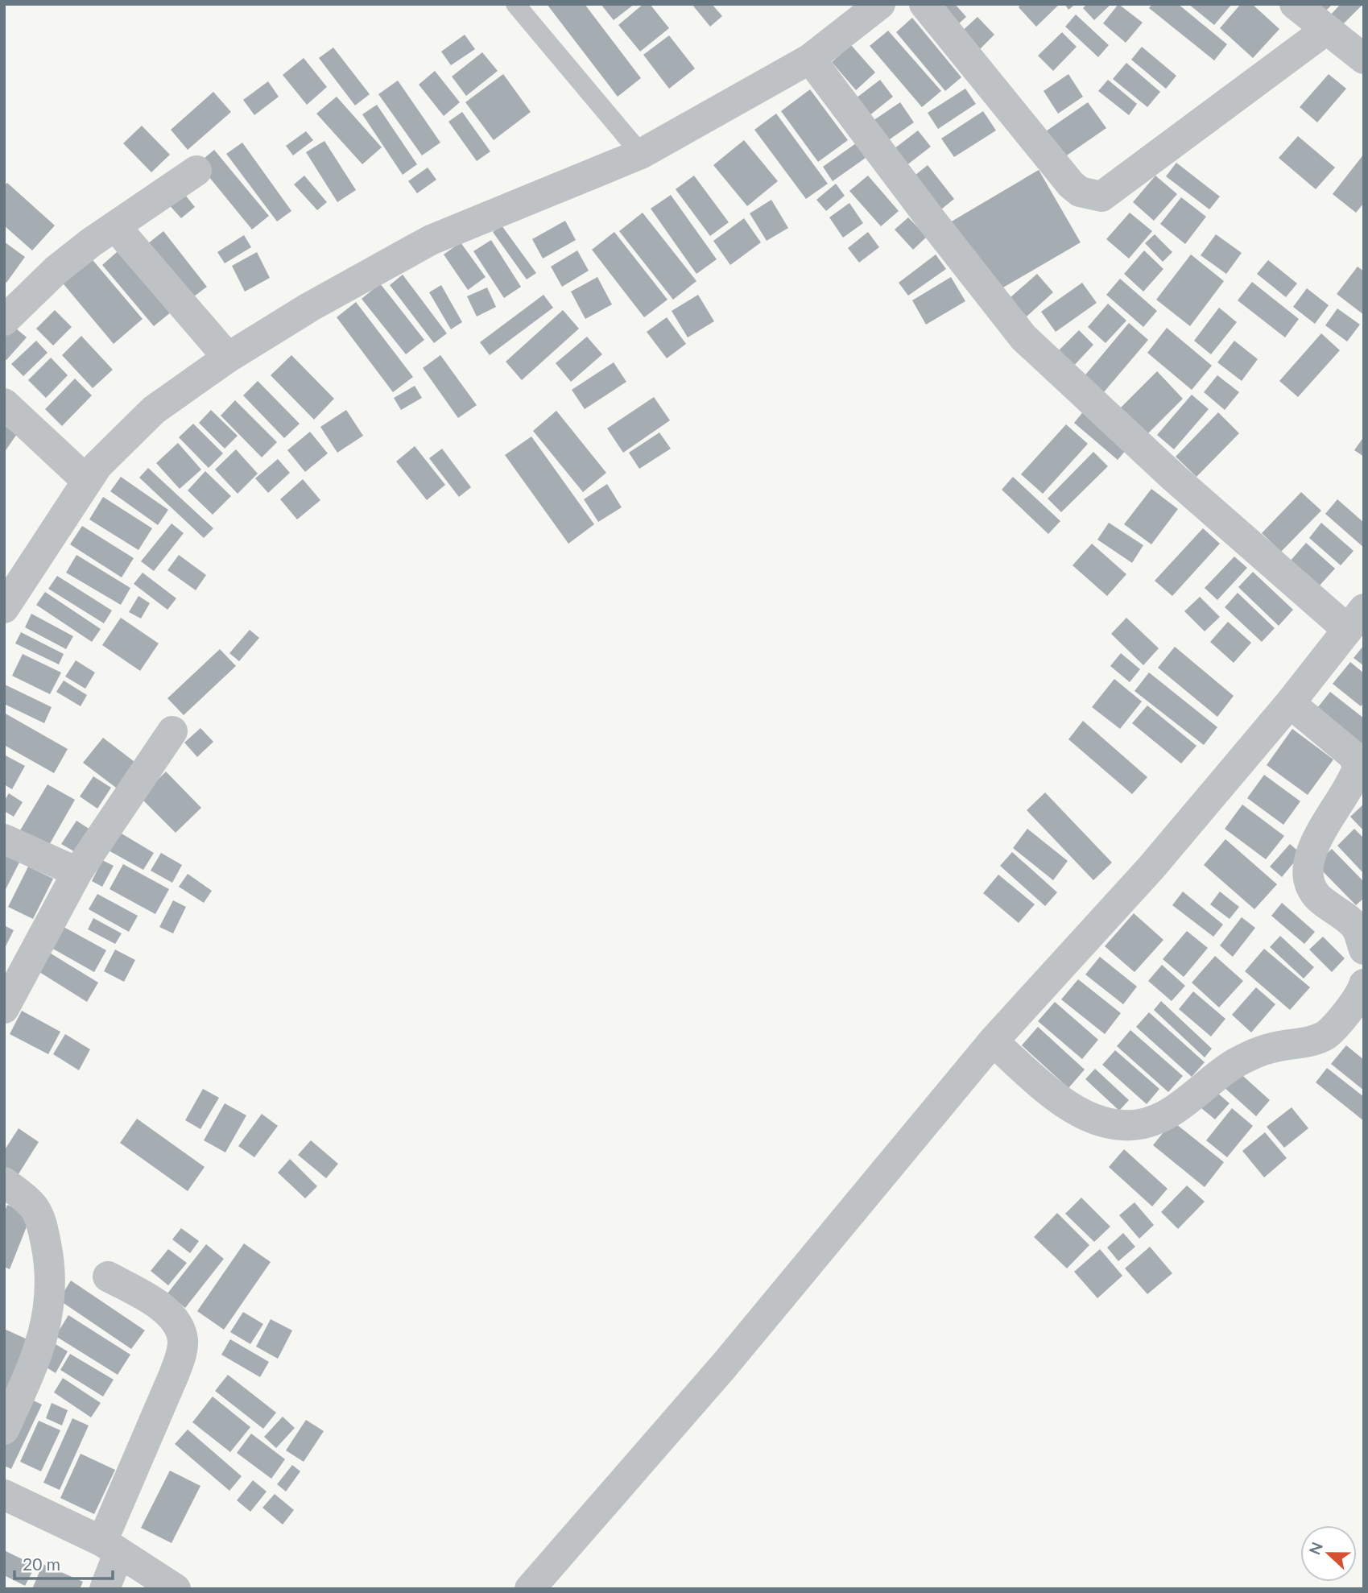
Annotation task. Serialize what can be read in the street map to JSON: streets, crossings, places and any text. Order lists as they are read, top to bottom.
{
  "scale_bar": "20 m",
  "north": "left"
}
